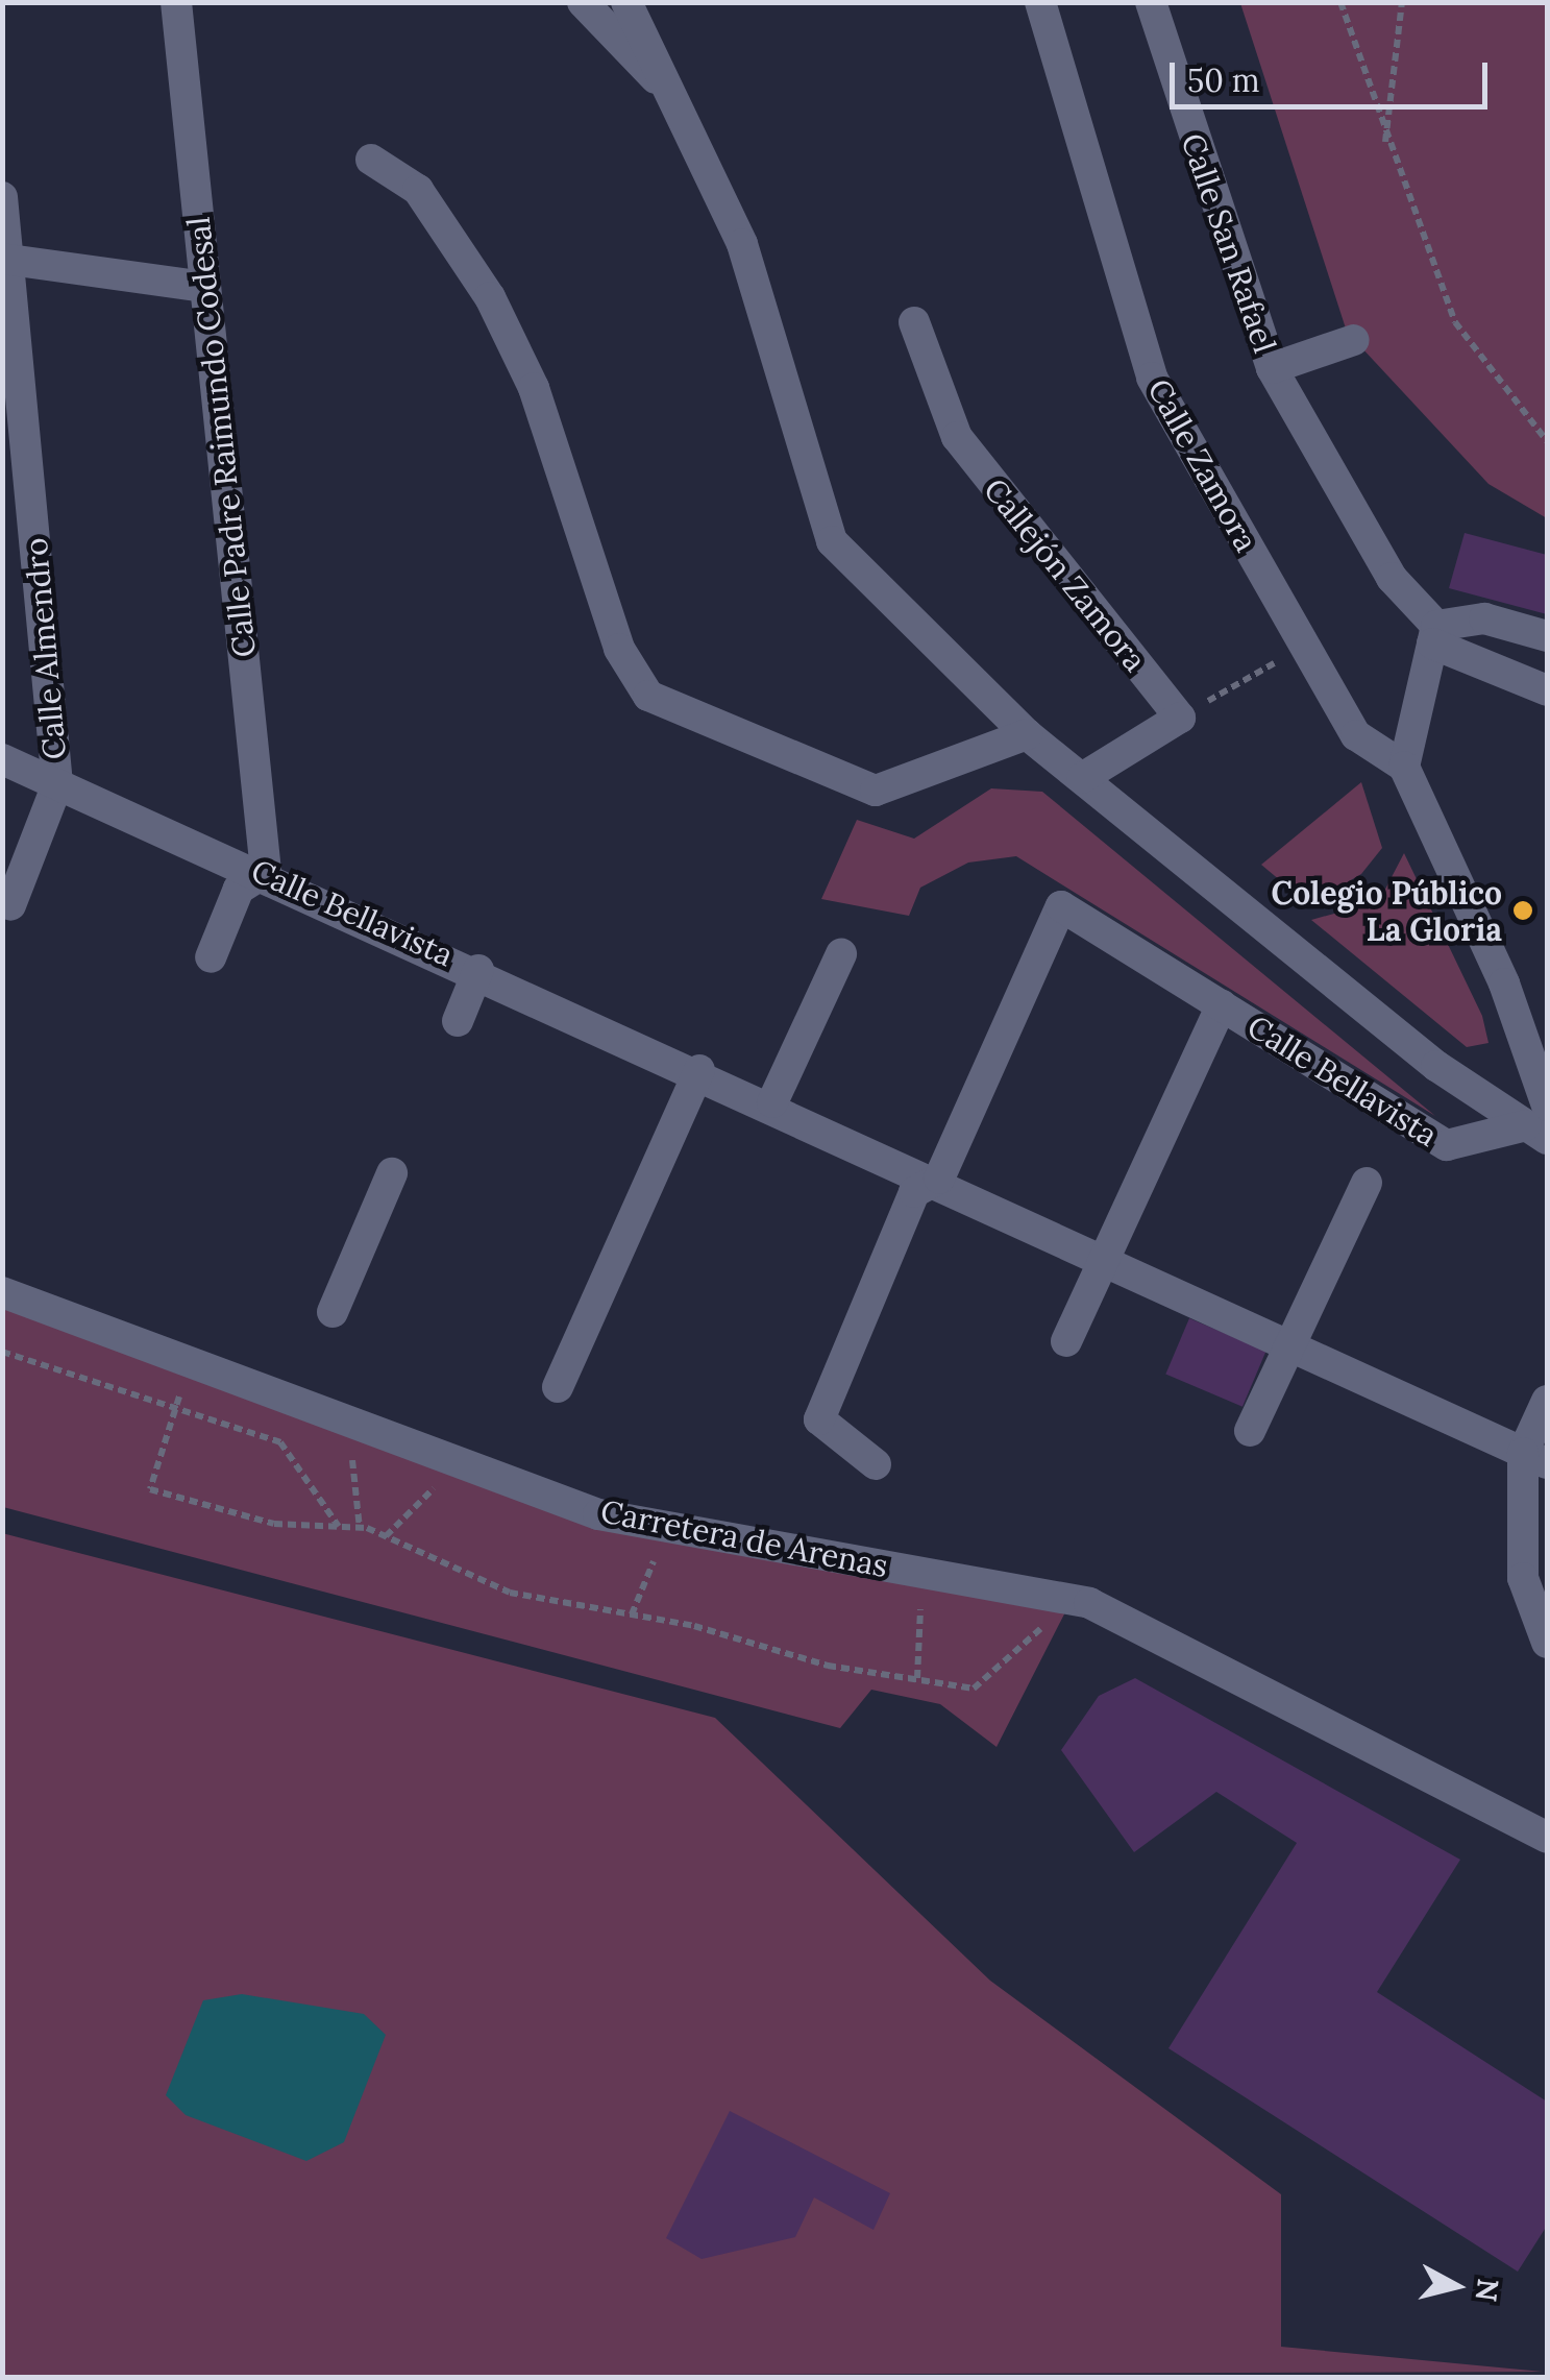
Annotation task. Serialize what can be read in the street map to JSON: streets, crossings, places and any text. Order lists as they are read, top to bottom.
{
  "streets": {
    "street": [
      "Calle San Rafael",
      "Calle Padre Raimundo Codesal",
      "Calle Zamora",
      "Callejón Zamora",
      "Calle Almendro",
      "Calle Bellavista",
      "Carretera de Arenas"
    ]
  },
  "crossings": [
    ["Calle Padre Raimundo Codesal", "Calle Bellavista"],
    ["Calle Almendro", "Calle Bellavista"]
  ],
  "places": ["Colegio Público La Gloria"],
  "scale_bar": "50 m",
  "north": "right"
}
